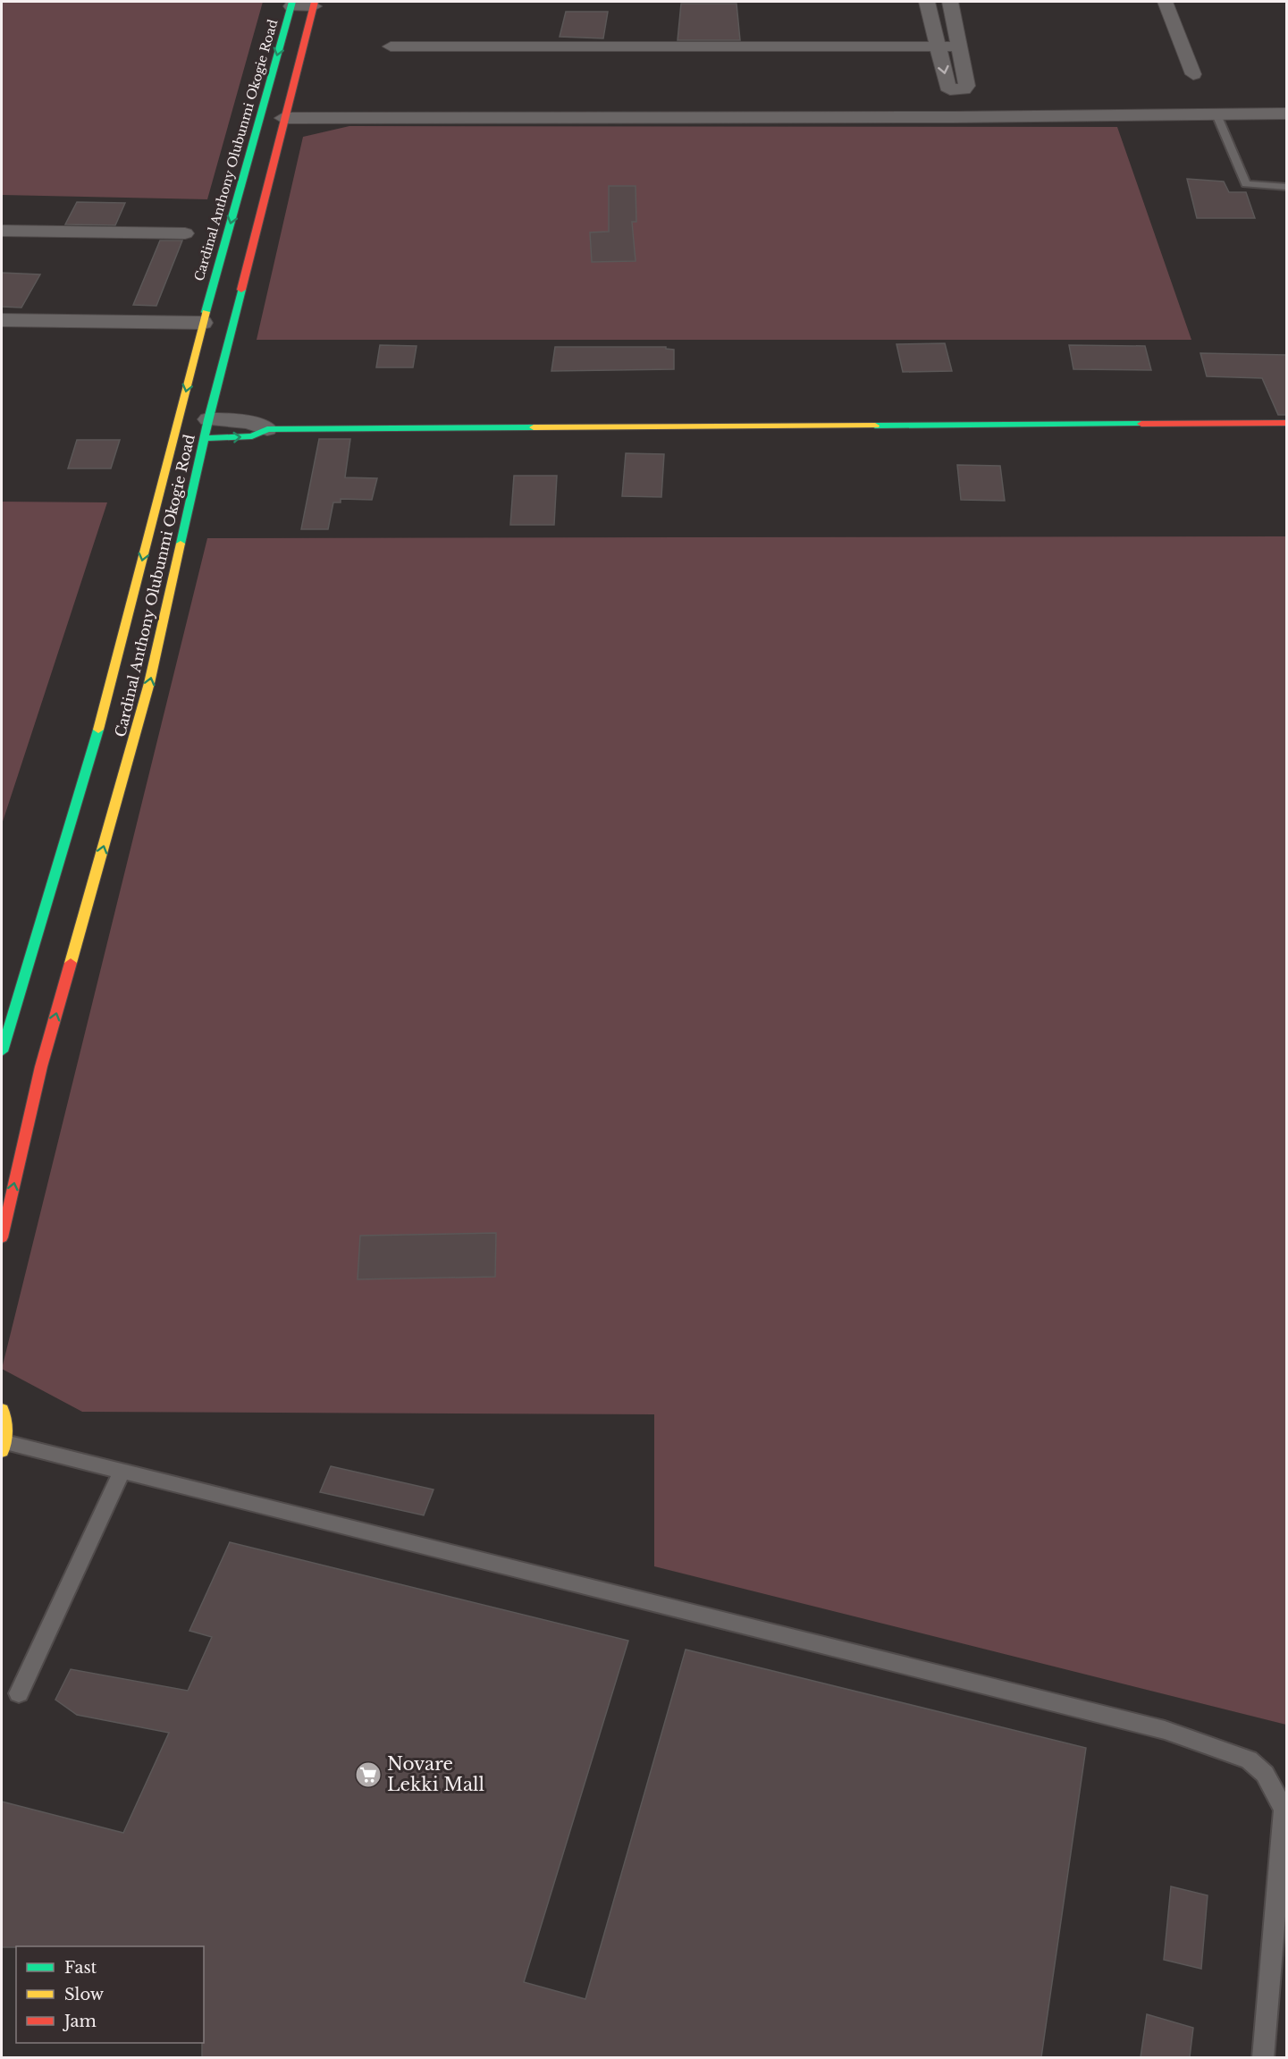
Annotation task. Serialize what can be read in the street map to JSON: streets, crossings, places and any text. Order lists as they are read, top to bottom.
{
  "streets": {
    "street": ["Cardinal Anthony Olubunmi Okogie Road"]
  },
  "places": {
    "supermarket": ["Novare Lekki Mall"]
  },
  "legend": ["Fast", "Slow", "Jam"]
}
